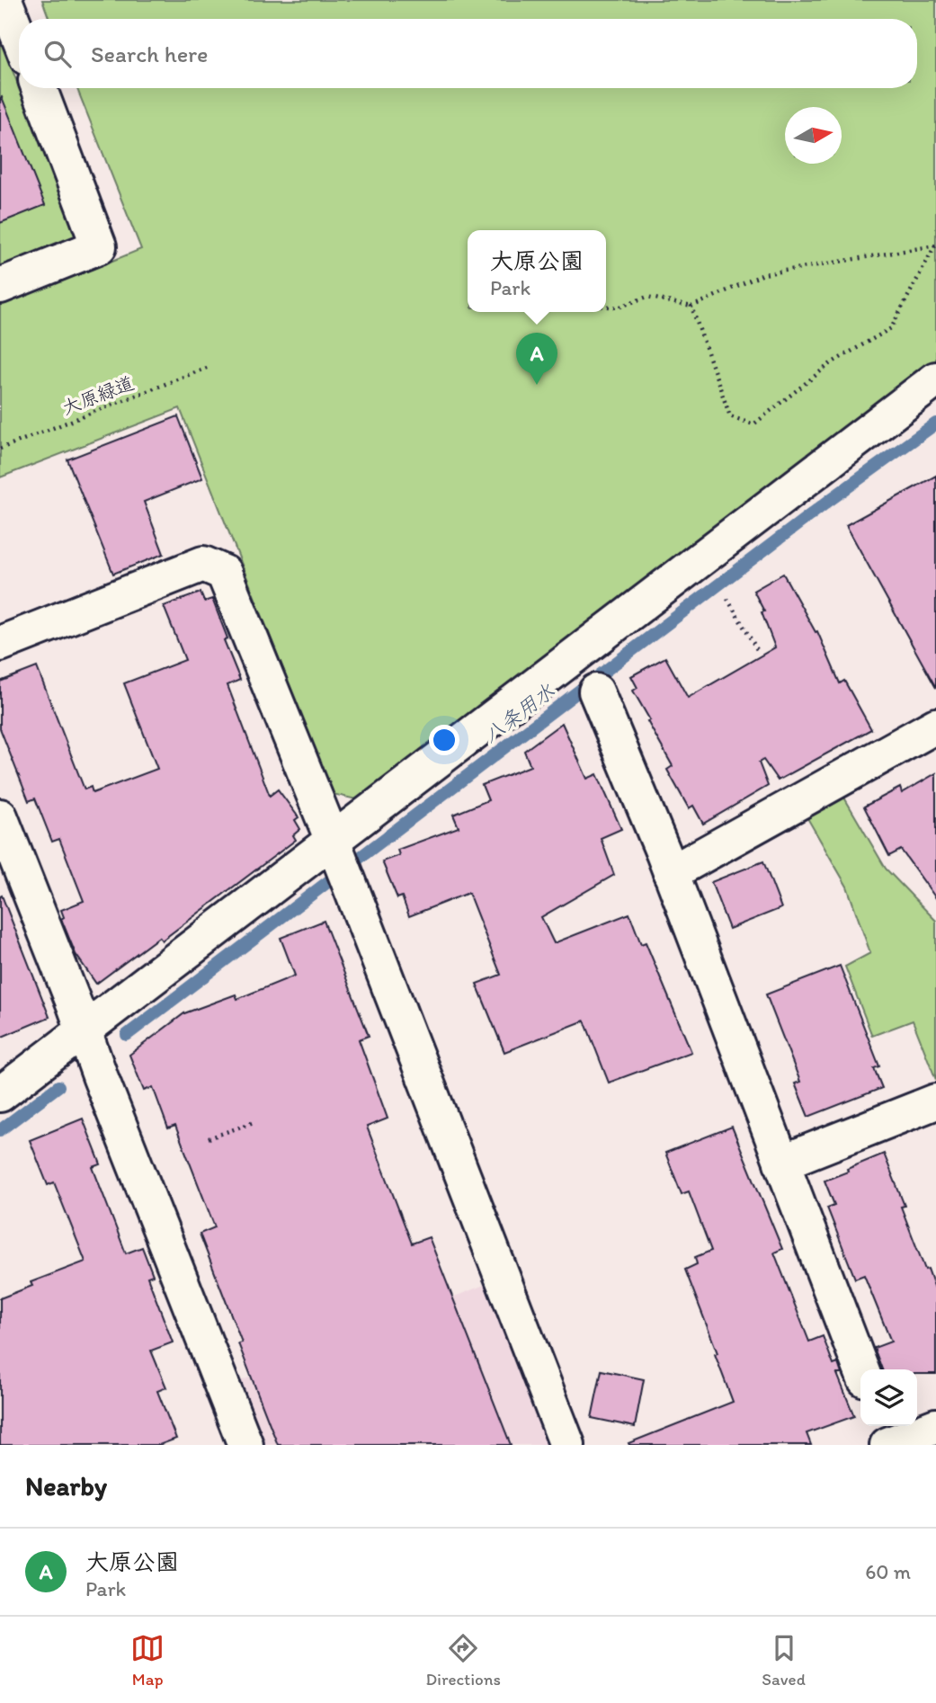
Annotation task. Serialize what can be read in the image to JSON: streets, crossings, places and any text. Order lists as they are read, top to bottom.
{
  "streets": {
    "path": ["大原緑道"]
  },
  "water": ["八条用水"],
  "north": "right",
  "page": {
    "search": "Search here",
    "popup": ["大原公園", "Park"],
    "pins": "A",
    "heading": "Nearby",
    "list": [
      {
        "mark": "A",
        "name": "大原公園",
        "note": "Park",
        "value": "60 m"
      }
    ],
    "nav": ["Map", "Directions", "Saved"]
  }
}
